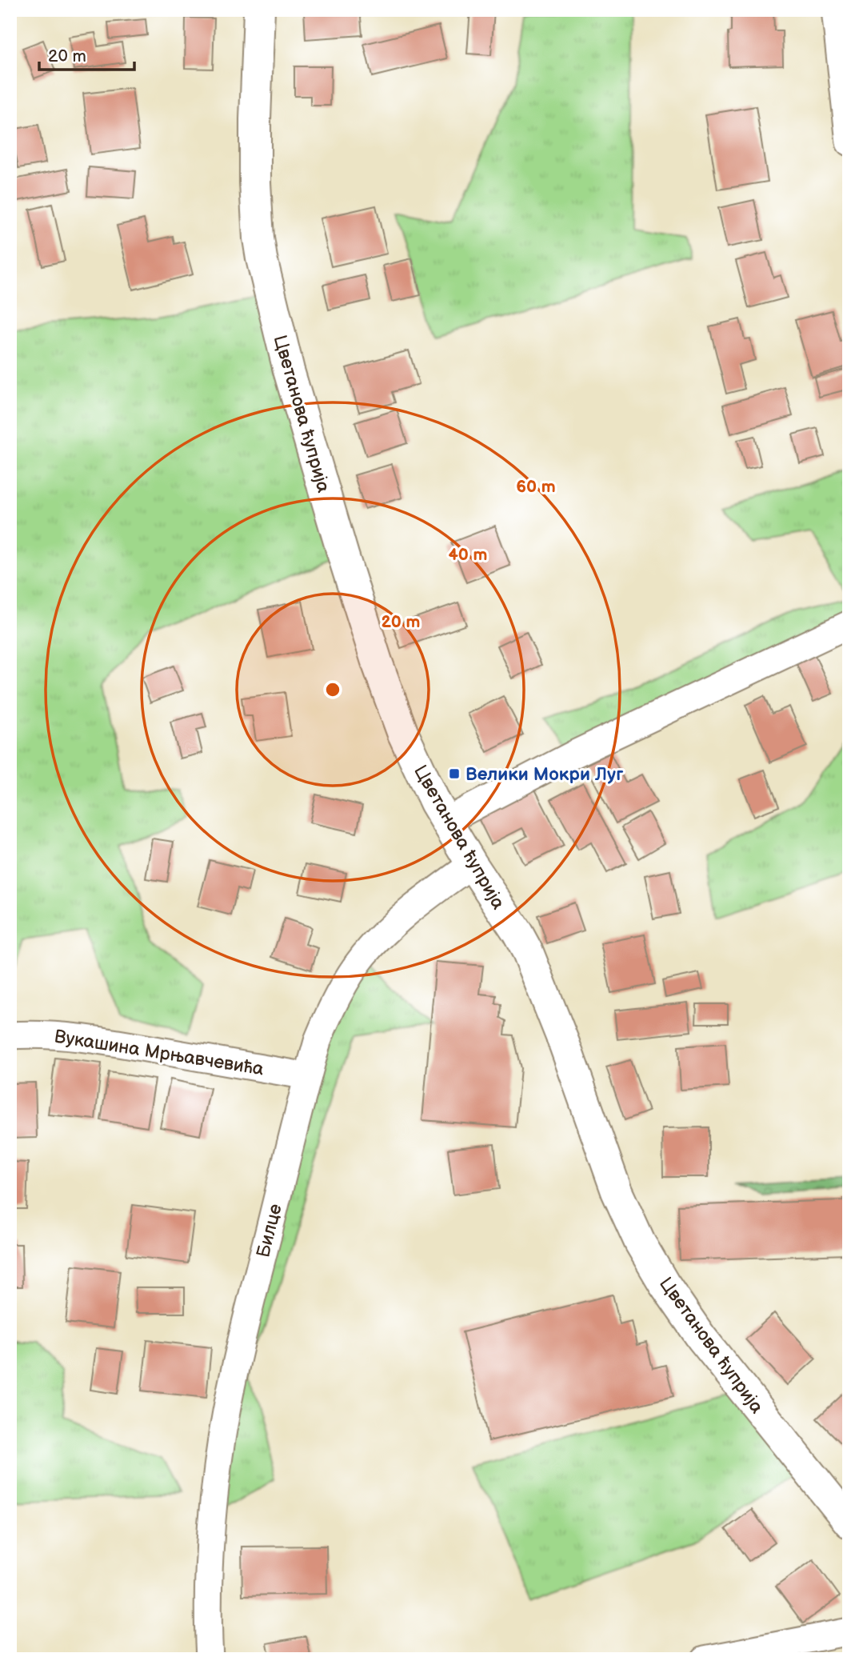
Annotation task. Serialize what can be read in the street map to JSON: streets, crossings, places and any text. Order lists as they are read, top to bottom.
{
  "streets": {
    "street": ["Цветанова ћуприја", "Вукашина Мрњавчевића", "Билце"]
  },
  "crossings": [
    ["Цветанова ћуприја", "Билце"],
    ["Вукашина Мрњавчевића", "Билце"]
  ],
  "places": {
    "transit": ["Велики Мокри Луг"]
  },
  "scale_bar": "20 m",
  "rings": ["60 m", "40 m", "20 m"]
}
